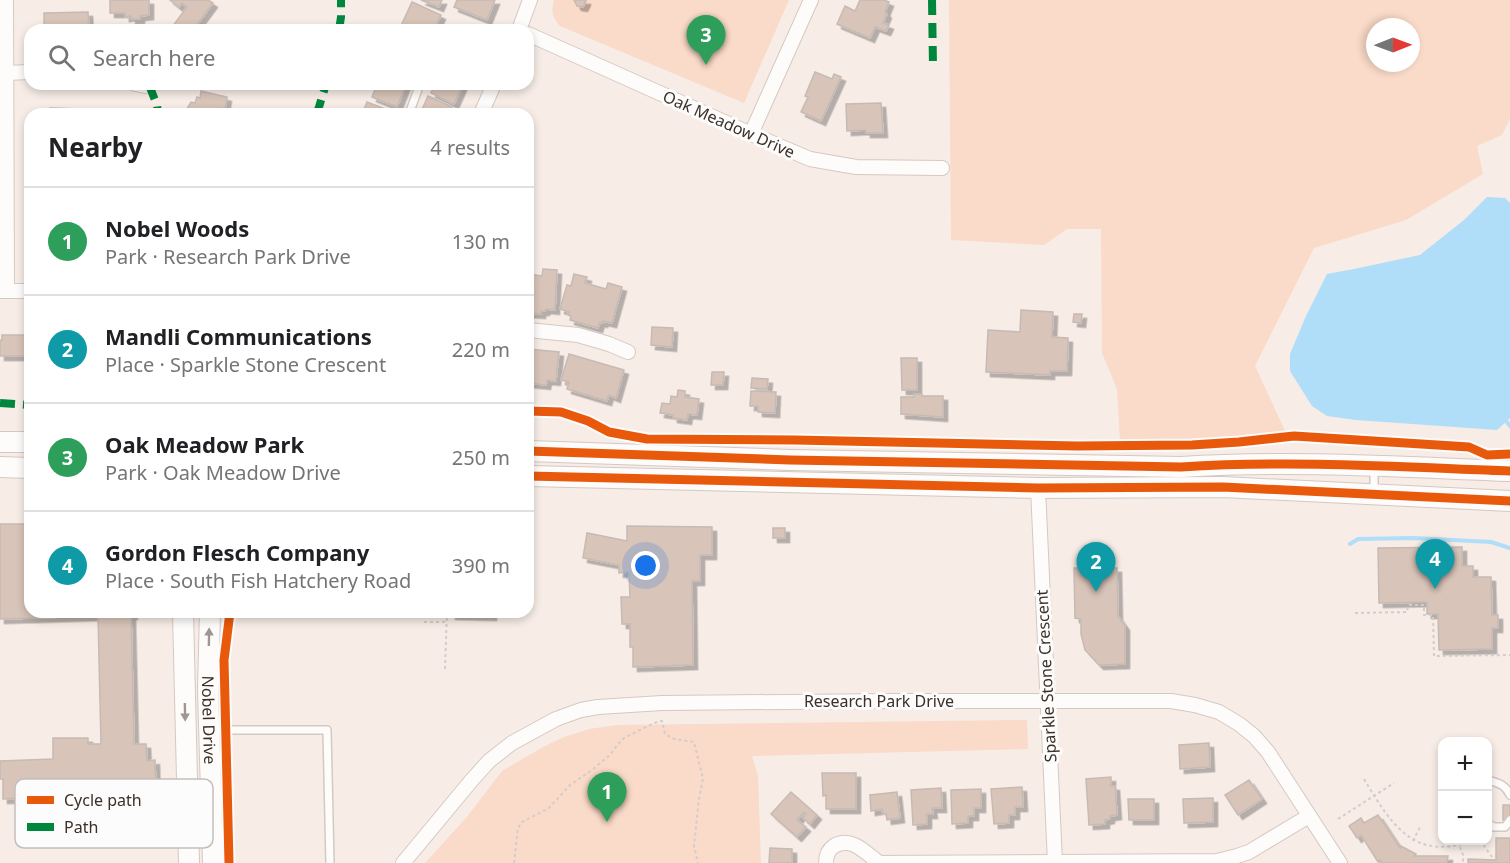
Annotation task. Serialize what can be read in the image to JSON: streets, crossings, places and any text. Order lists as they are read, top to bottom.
{
  "streets": {
    "main road": ["Nobel Drive"],
    "street": ["Oak Meadow Drive", "Sparkle Stone Crescent", "Research Park Drive"]
  },
  "crossings": [
    ["Sparkle Stone Crescent", "Research Park Drive"]
  ],
  "legend": ["Cycle path", "Path"],
  "north": "right",
  "page": {
    "pins": [
      "3",
      "4",
      "2",
      "1"
    ],
    "search": "Search here",
    "heading": ["Nearby", "4 results"],
    "list": [
      {
        "mark": "1",
        "name": "Nobel Woods",
        "note": "Park · Research Park Drive",
        "value": "130 m"
      },
      {
        "mark": "2",
        "name": "Mandli Communications",
        "note": "Place · Sparkle Stone Crescent",
        "value": "220 m"
      },
      {
        "mark": "3",
        "name": "Oak Meadow Park",
        "note": "Park · Oak Meadow Drive",
        "value": "250 m"
      },
      {
        "mark": "4",
        "name": "Gordon Flesch Company",
        "note": "Place · South Fish Hatchery Road",
        "value": "390 m"
      }
    ],
    "map_buttons": ["+", "−"]
  }
}
